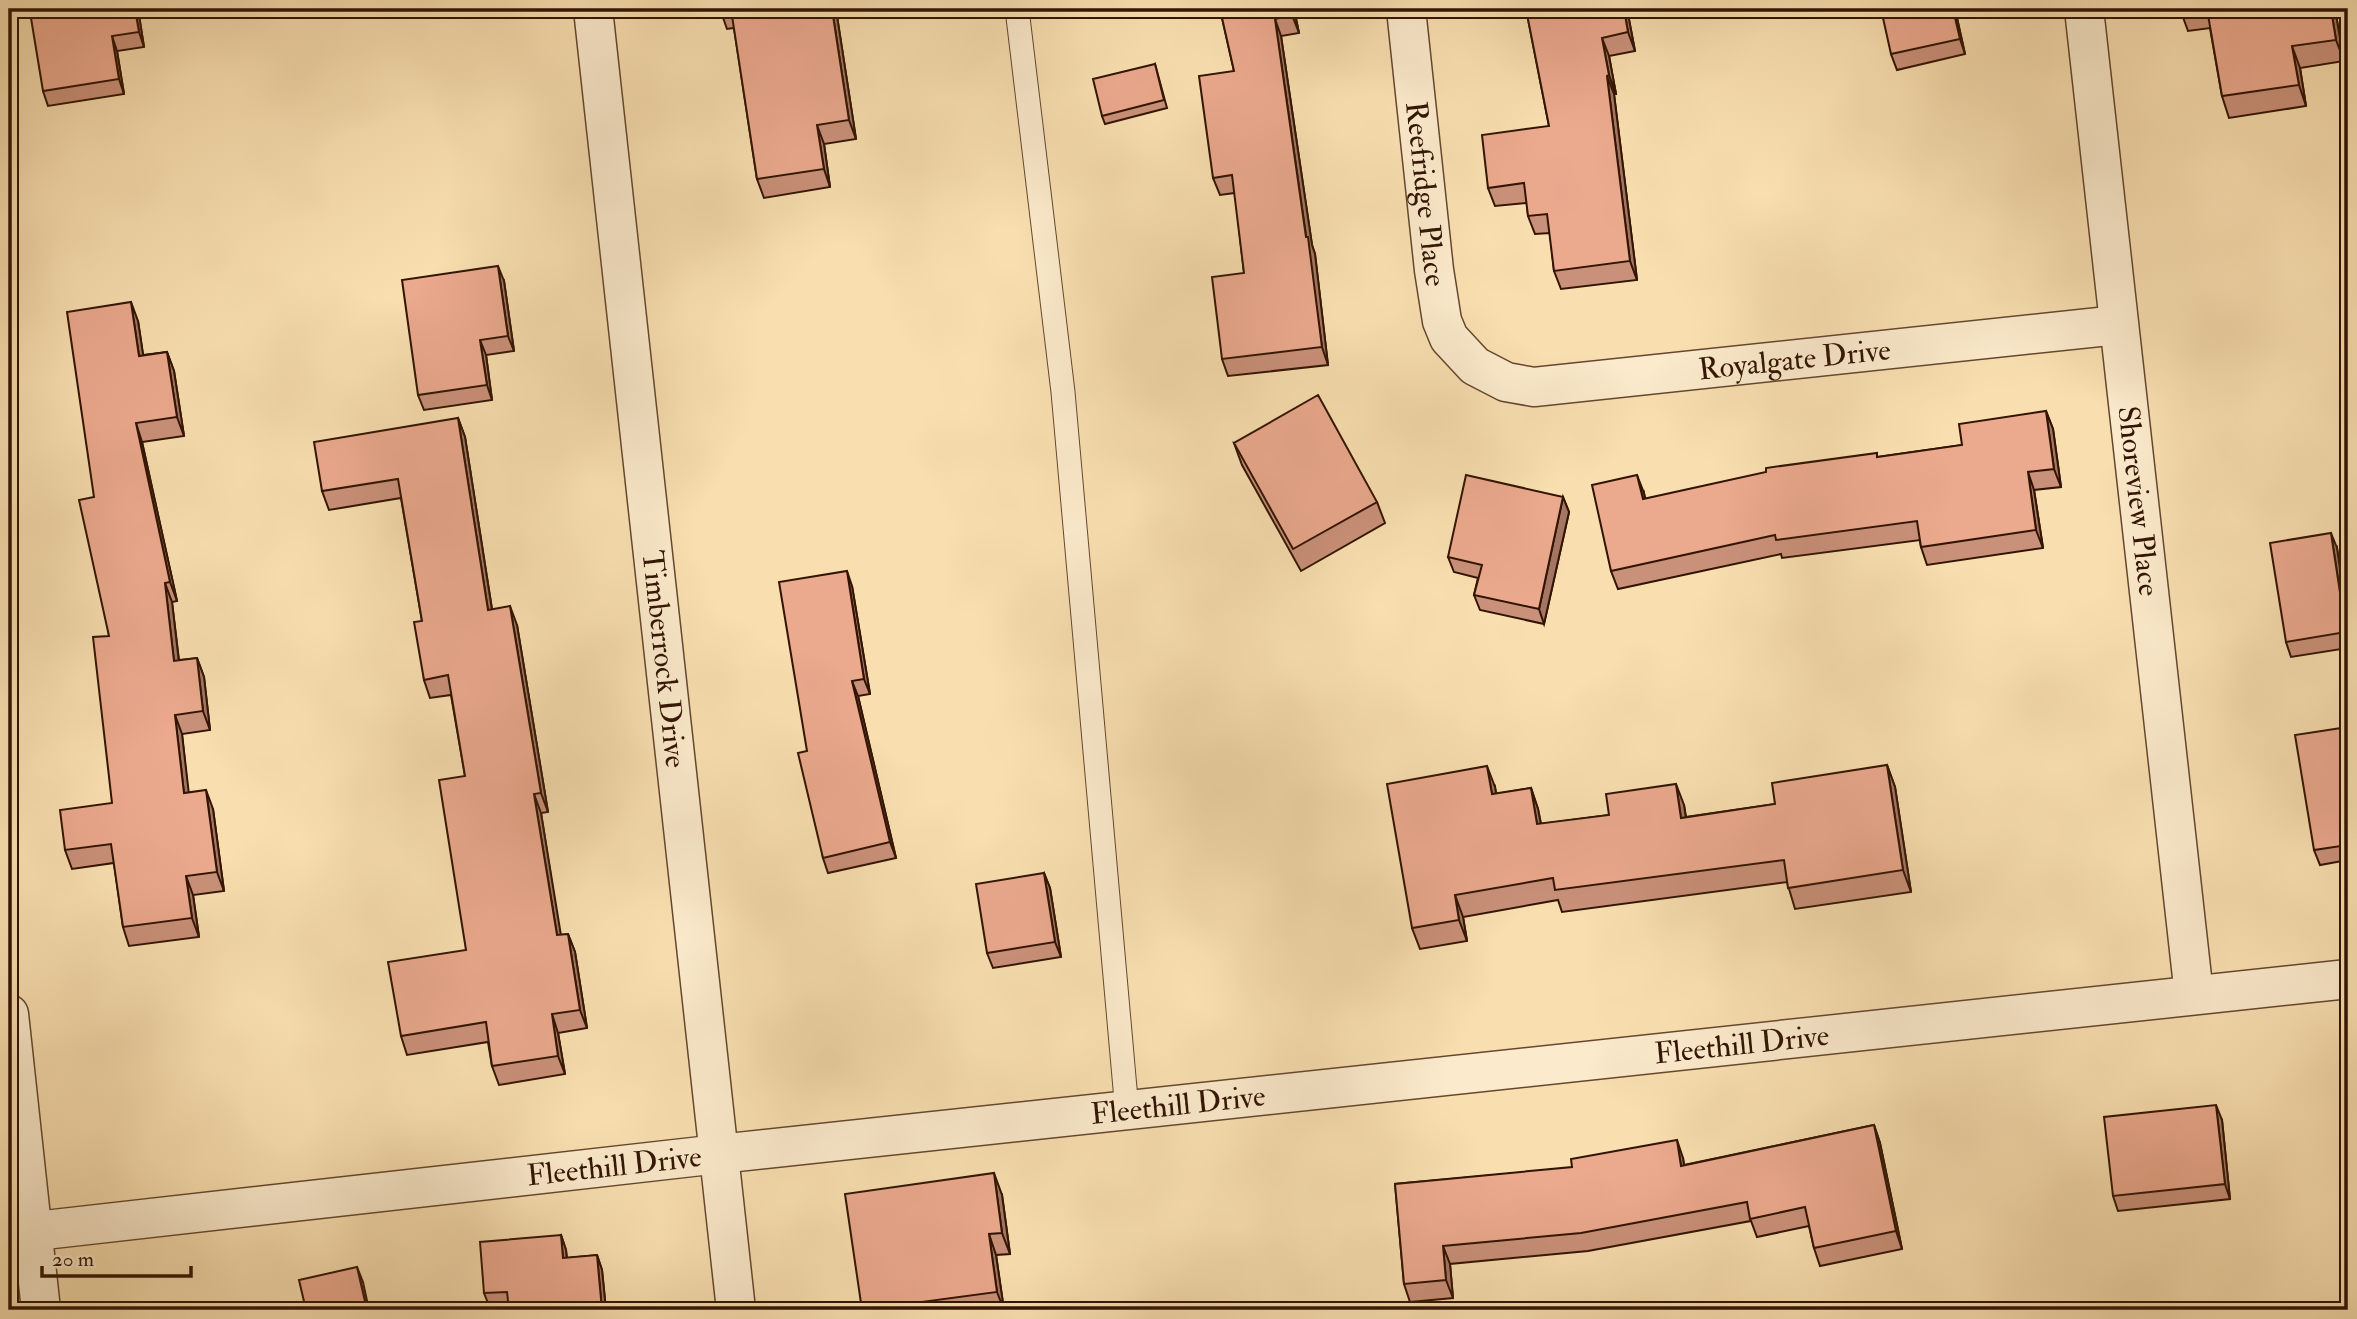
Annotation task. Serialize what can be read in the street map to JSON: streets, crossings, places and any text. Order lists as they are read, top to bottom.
{
  "streets": {
    "street": [
      "Reefridge Place",
      "Royalgate Drive",
      "Shoreview Place",
      "Timberrock Drive",
      "Fleethill Drive"
    ]
  },
  "crossings": [
    ["Reefridge Place", "Royalgate Drive"],
    ["Royalgate Drive", "Shoreview Place"],
    ["Shoreview Place", "Fleethill Drive"],
    ["Timberrock Drive", "Fleethill Drive"]
  ],
  "scale_bar": "20 m"
}
